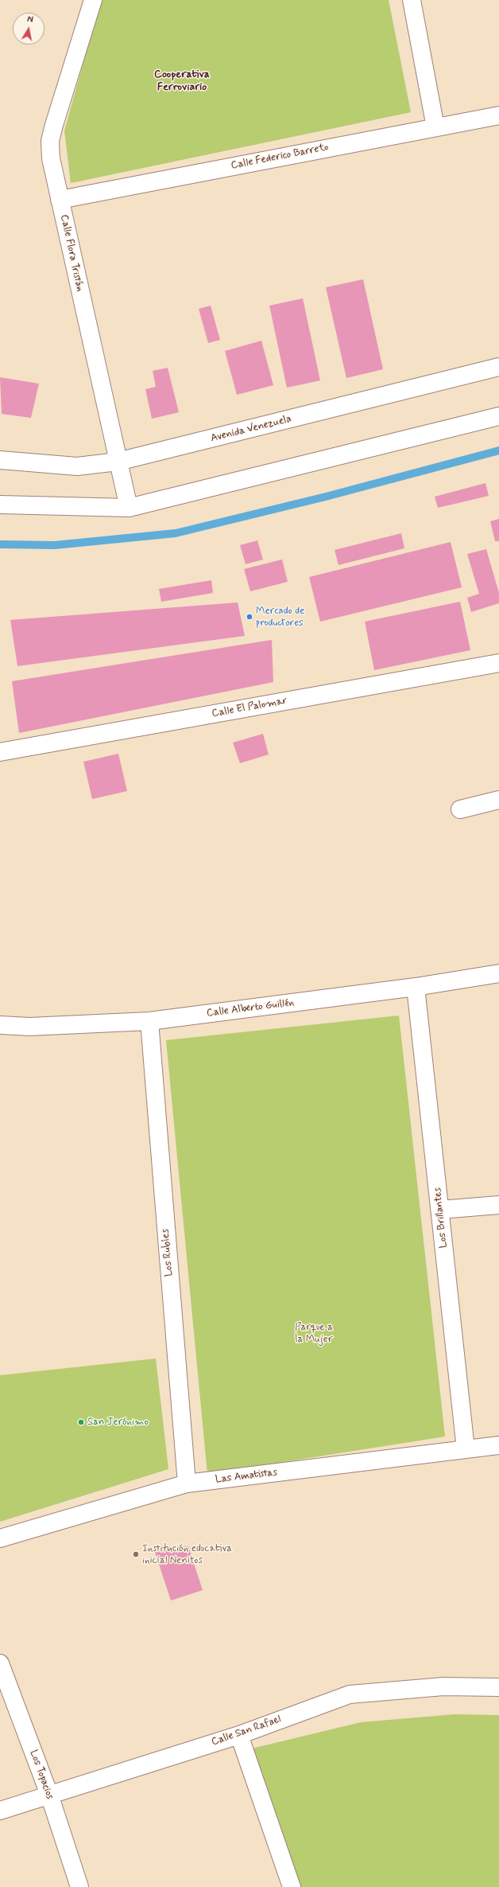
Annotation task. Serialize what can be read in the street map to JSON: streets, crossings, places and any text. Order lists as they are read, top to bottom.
{
  "streets": {
    "street": [
      "Calle Federico Barreto",
      "Calle Flora Tristán",
      "Avenida Venezuela",
      "Calle El Palomar",
      "Calle Alberto Guillén",
      "Los Brillantes",
      "Los Rubíes",
      "Las Amatistas",
      "Calle San Rafael",
      "Los Topacios"
    ]
  },
  "crossings": [
    ["Calle Federico Barreto", "Calle Flora Tristán"],
    ["Calle Flora Tristán", "Avenida Venezuela"],
    ["Calle Alberto Guillén", "Los Brillantes"],
    ["Calle Alberto Guillén", "Los Rubíes"],
    ["Los Brillantes", "Las Amatistas"],
    ["Los Rubíes", "Las Amatistas"],
    ["Calle San Rafael", "Los Topacios"]
  ],
  "districts": ["Cooperativa Ferroviario"],
  "parks": ["Parque a la Mujer"],
  "places": ["Mercado de productores", "San Jerónimo", "Institución educativa inicial Nenitos"],
  "north": "top"
}
